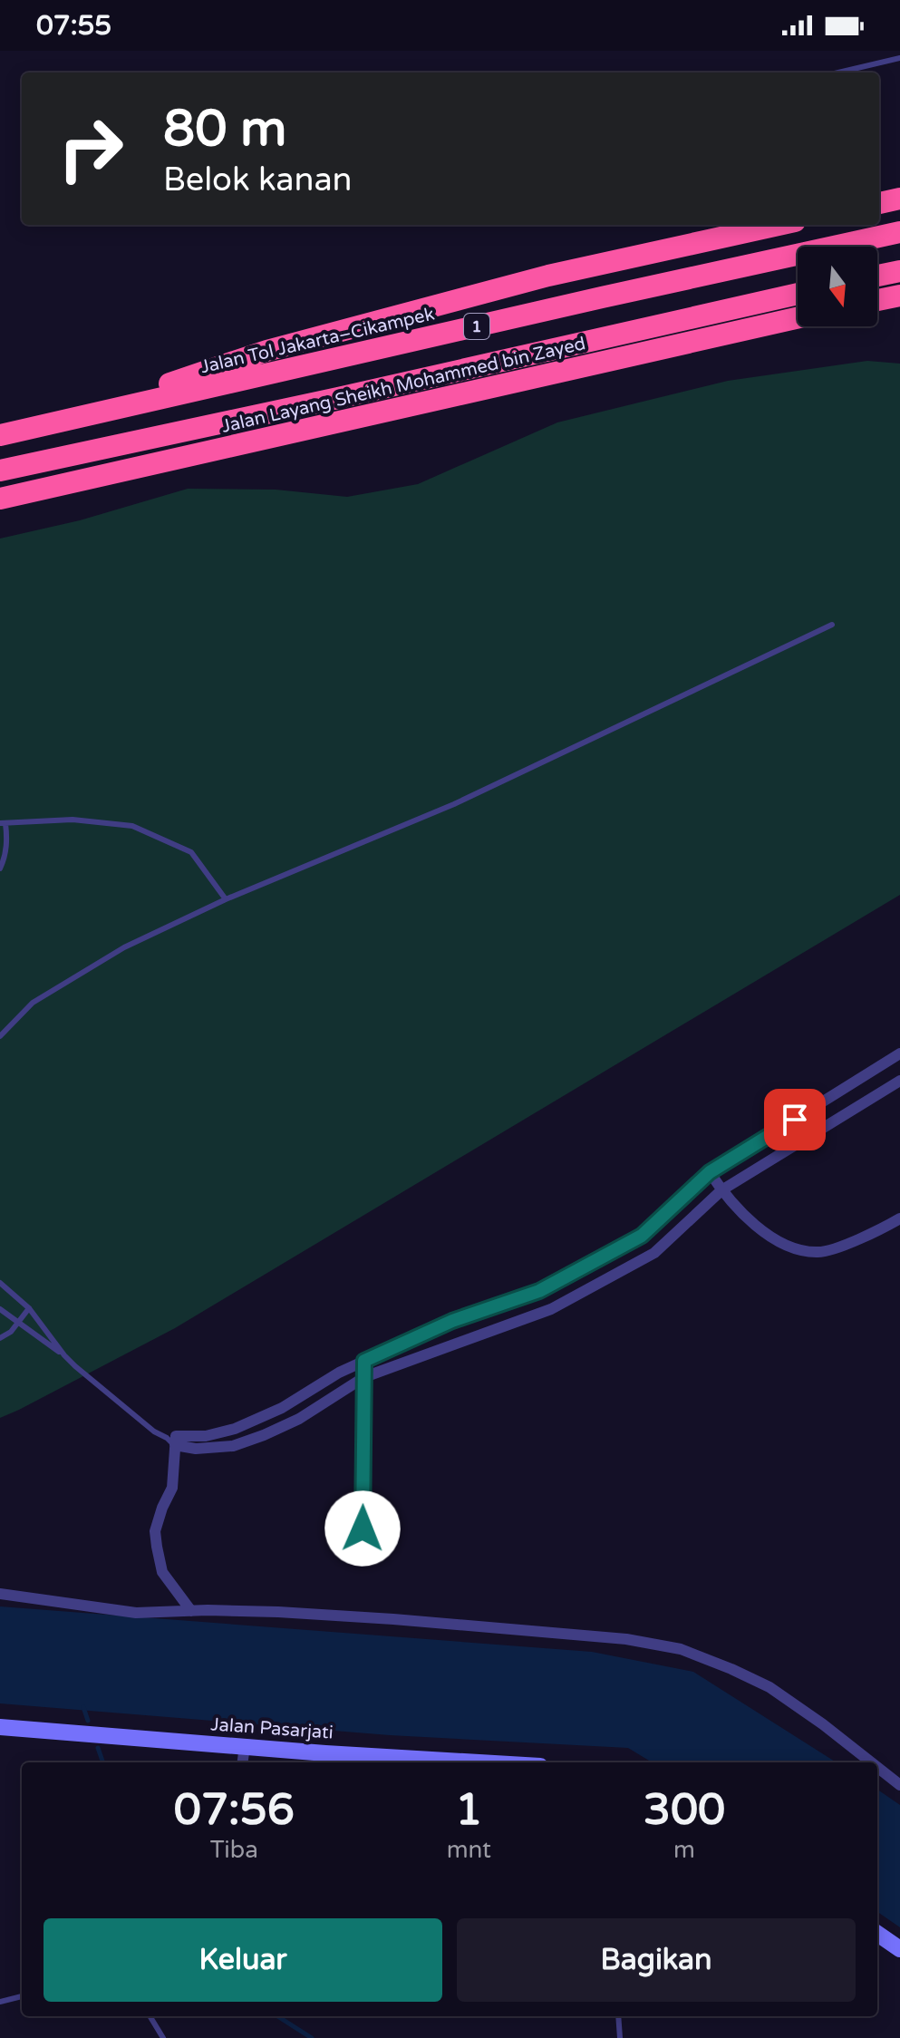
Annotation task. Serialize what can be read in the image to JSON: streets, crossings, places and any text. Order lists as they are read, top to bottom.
{
  "streets": {
    "highway": ["1", "Jalan Tol Jakarta–Cikampek", "Jalan Layang Sheikh Mohammed bin Zayed"],
    "main road": ["Jalan Pasarjati"]
  },
  "crossings": [
    ["1", "Jalan Tol Jakarta–Cikampek"]
  ],
  "north": "bottom",
  "page": {
    "status": "07:55",
    "turn": ["80 m", "Belok kanan"],
    "eta": [
      "07:56",
      "Tiba",
      "1",
      "mnt",
      "300",
      "m"
    ],
    "buttons": ["Keluar", "Bagikan"]
  }
}
